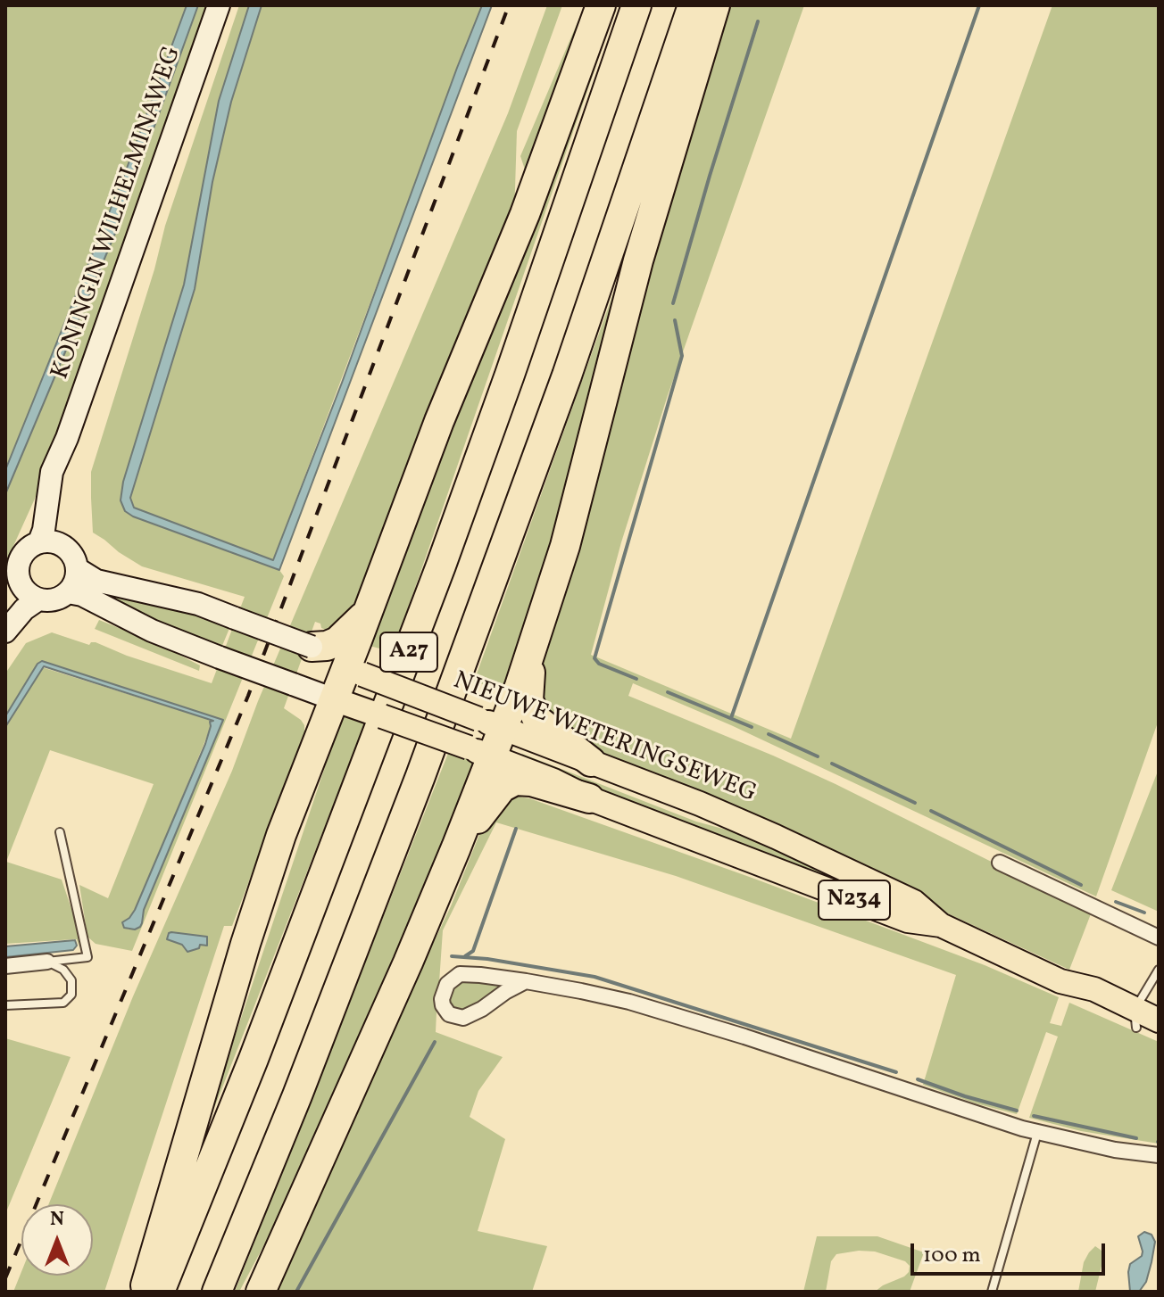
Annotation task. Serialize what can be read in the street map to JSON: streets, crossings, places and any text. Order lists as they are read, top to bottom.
{
  "streets": {
    "highway": ["A27"],
    "main road": ["KONINGIN WILHELMINAWEG", "NIEUWE WETERINGSEWEG", "N234"]
  },
  "crossings": [
    ["KONINGIN WILHELMINAWEG", "NIEUWE WETERINGSEWEG"],
    ["A27", "NIEUWE WETERINGSEWEG"]
  ],
  "scale_bar": "100 m",
  "north": "top"
}
